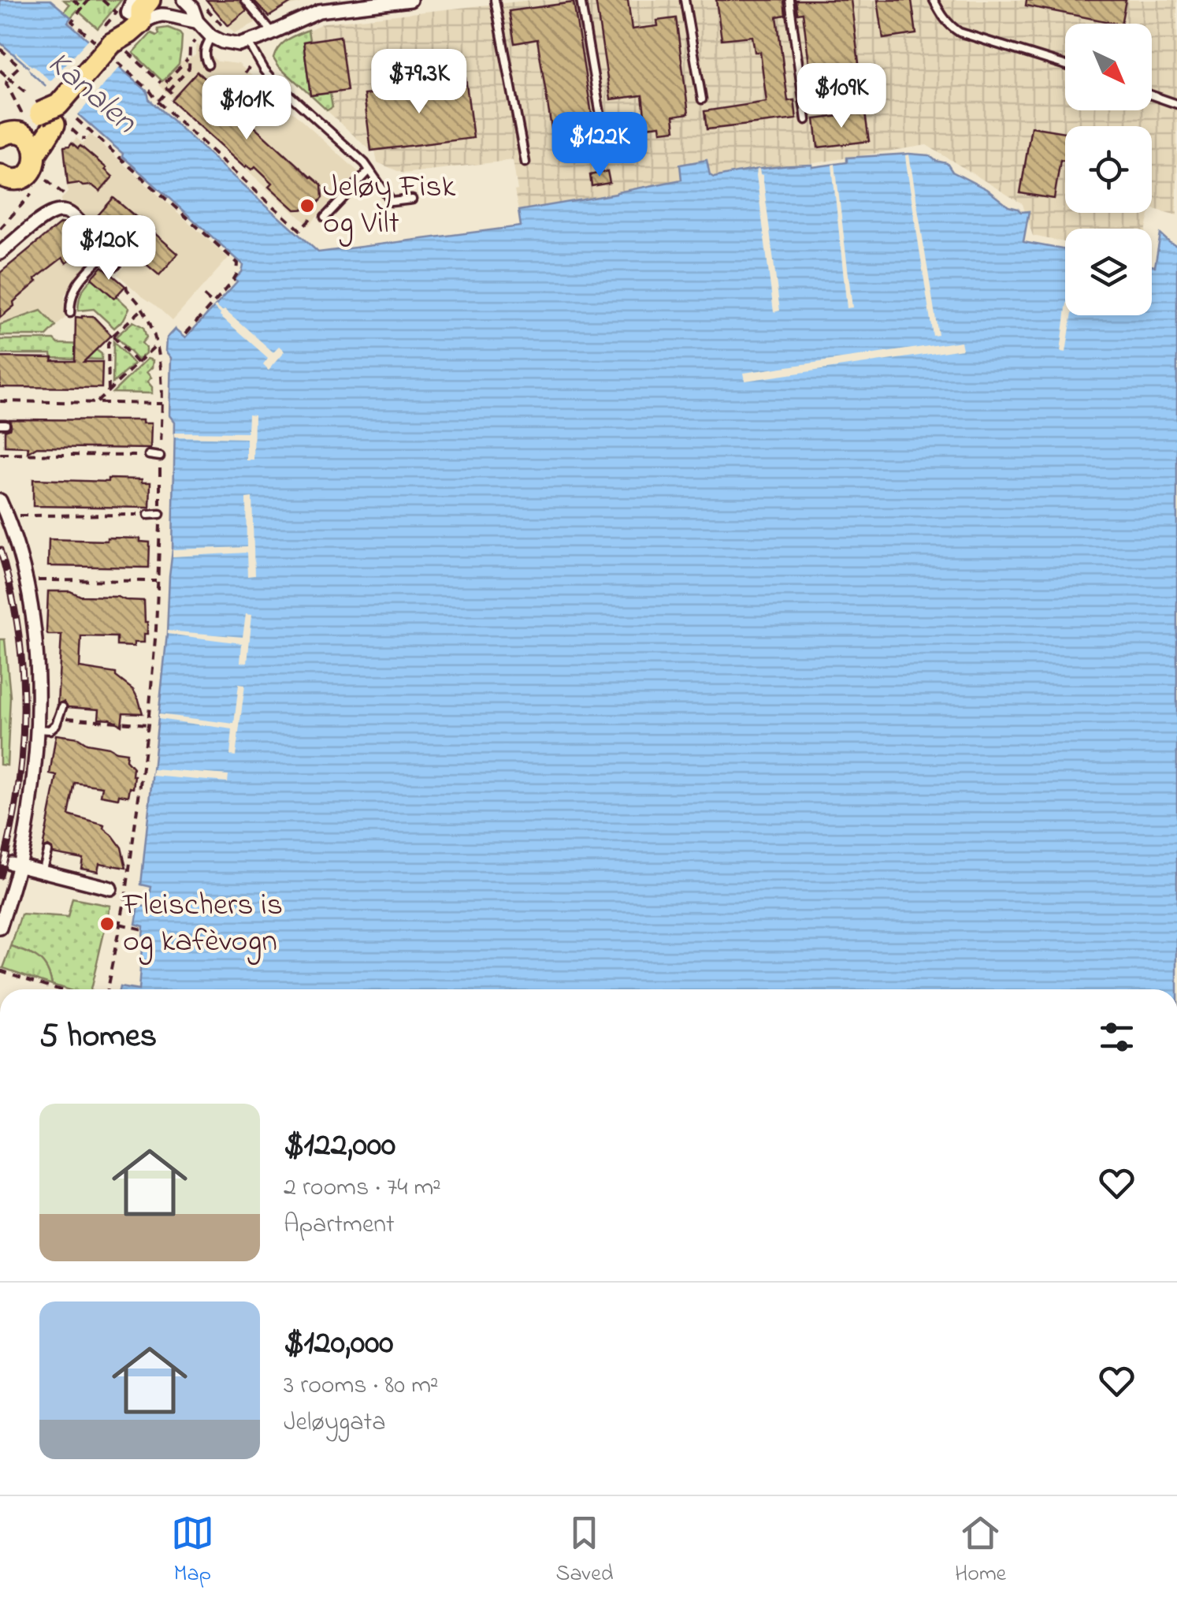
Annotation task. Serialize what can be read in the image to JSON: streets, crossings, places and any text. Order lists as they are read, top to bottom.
{
  "water": ["Kanalen"],
  "places": ["Jeløy Fisk og Vilt", "Fleischers is og kafèvogn"],
  "north": "bottom right",
  "page": {
    "price": [
      "$79.3K",
      "$109K",
      "$101K",
      "$122K",
      "$120K"
    ],
    "heading": "5 homes",
    "list": [
      {
        "name": "$122,000",
        "note": "2 rooms · 74 m² · Apartment"
      },
      {
        "name": "$120,000",
        "note": "3 rooms · 80 m² · Jeløygata"
      }
    ],
    "tabs": ["Map", "Saved", "Home"]
  }
}
